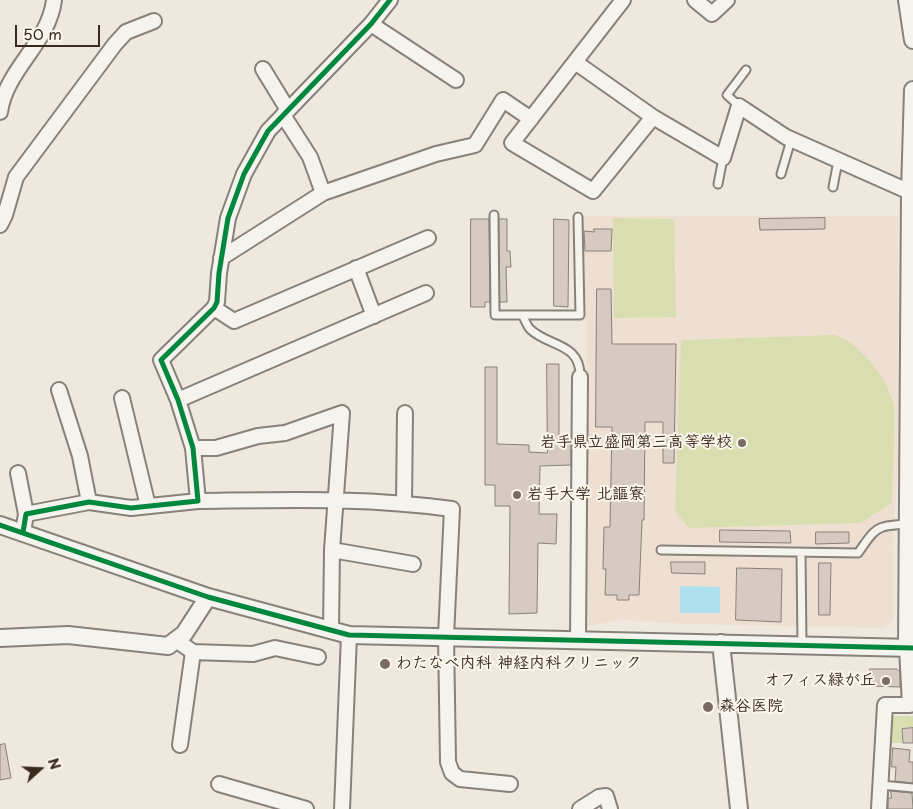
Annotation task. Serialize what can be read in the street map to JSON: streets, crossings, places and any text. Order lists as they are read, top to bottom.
{
  "places": [
    "岩手県立盛岡第三高等学校",
    "岩手大学 北謳寮",
    "わたなべ内科 神経内科クリニック",
    "オフィス緑が丘",
    "森谷医院"
  ],
  "scale_bar": "50 m",
  "north": "right"
}
